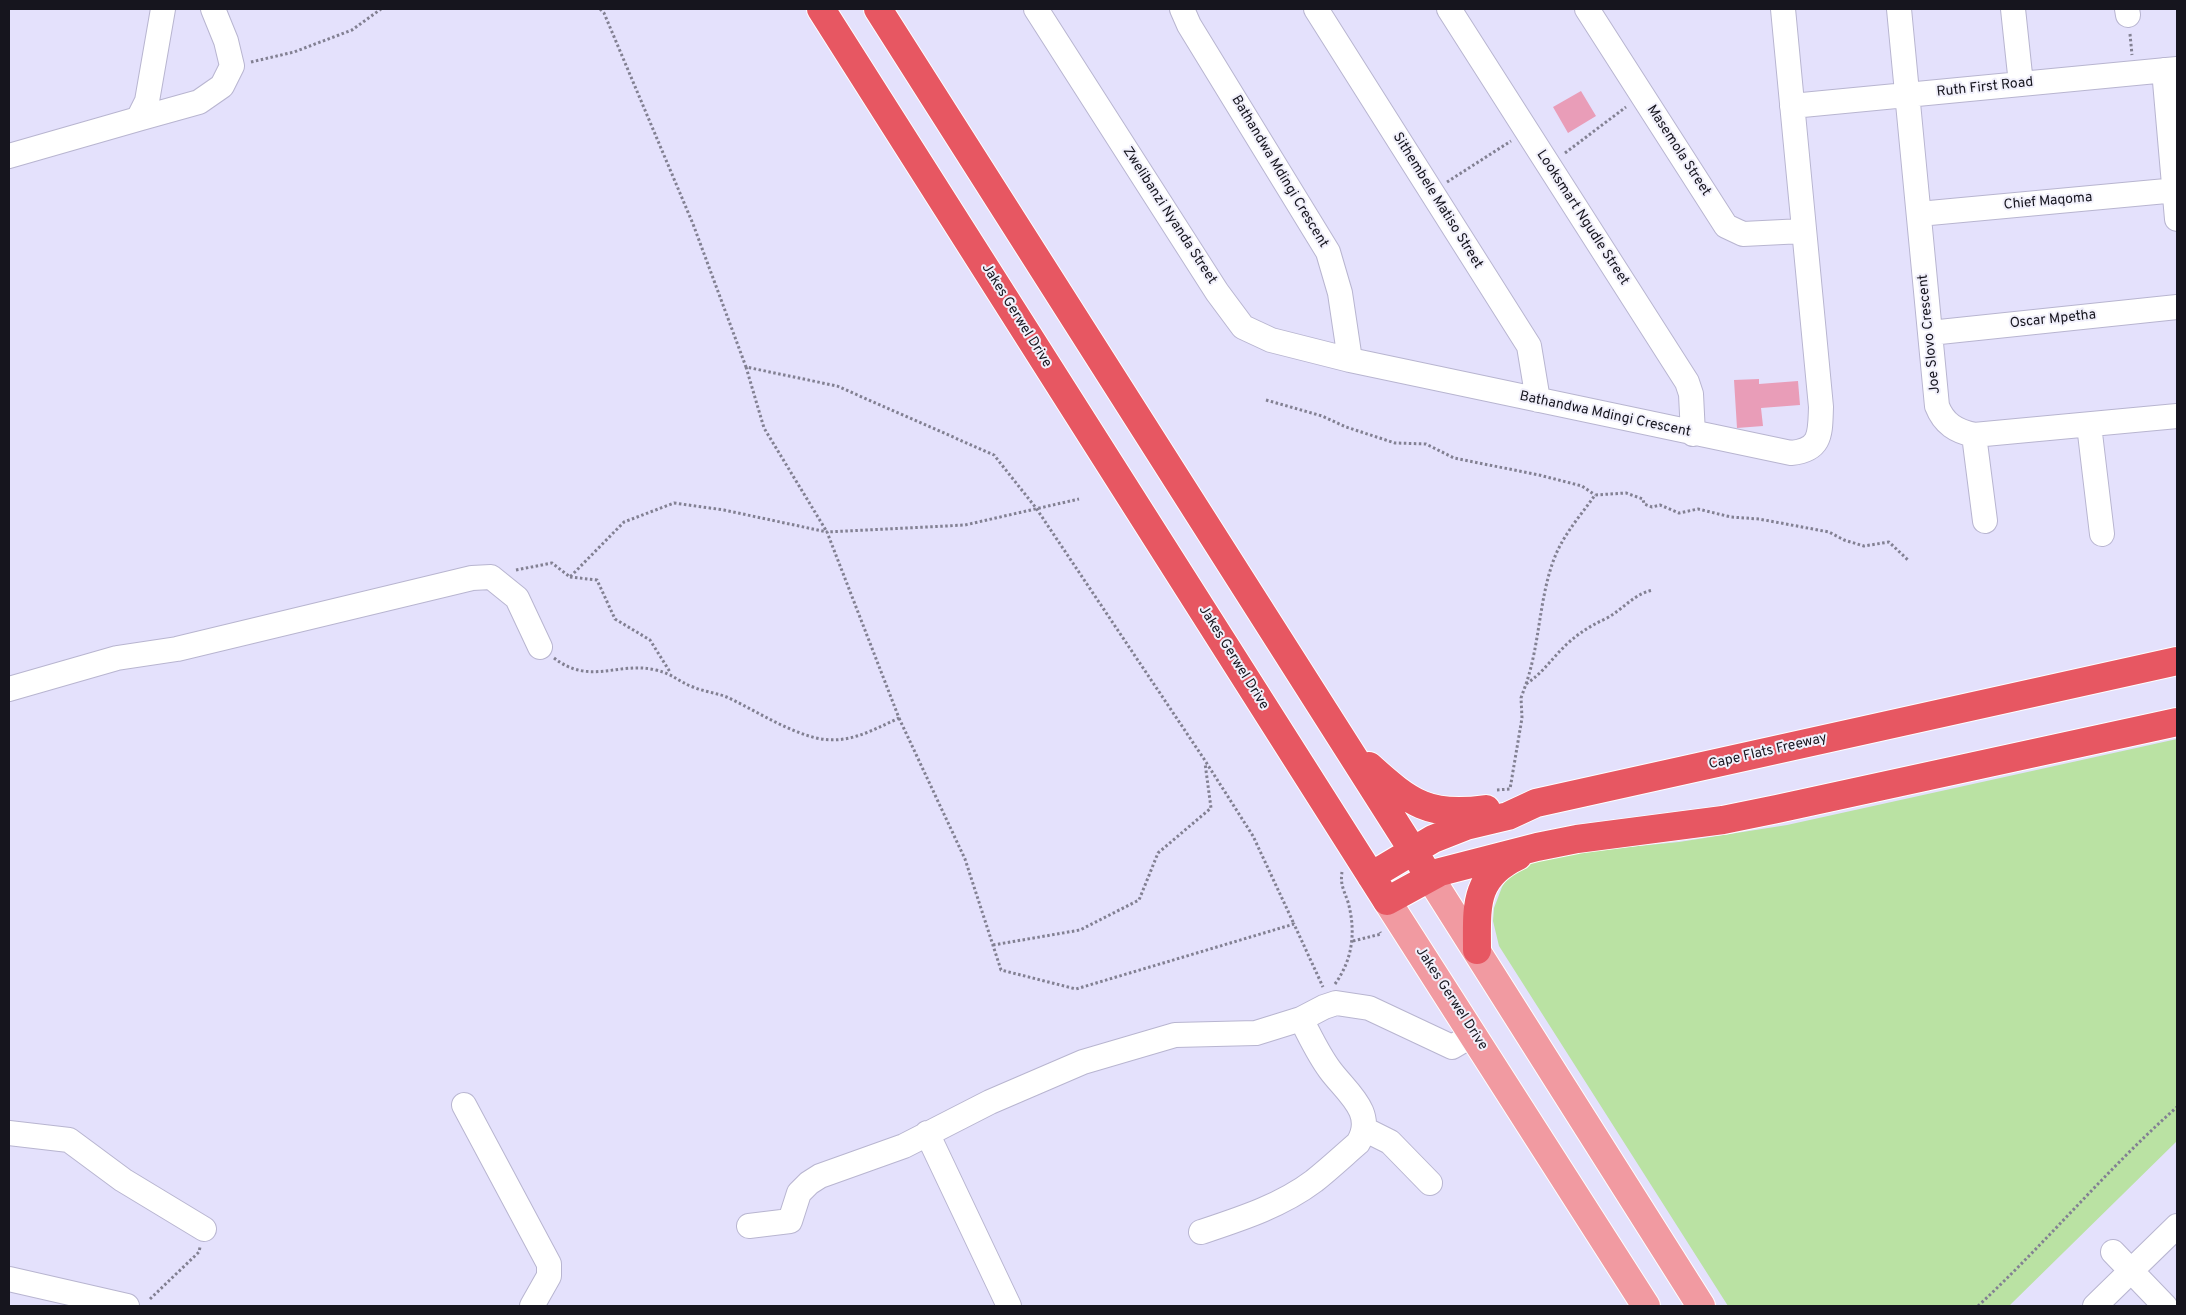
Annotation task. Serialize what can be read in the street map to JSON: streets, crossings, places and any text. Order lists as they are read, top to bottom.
{
  "streets": {
    "highway": ["Jakes Gerwel Drive", "Cape Flats Freeway"],
    "street": [
      "Ruth First Road",
      "Masemola Street",
      "Bathandwa Mdingi Crescent",
      "Sithembele Matiso Street",
      "Chief Maqoma",
      "Zwelibanzi Nyanda Street",
      "Looksmart Ngudle Street",
      "Oscar Mpetha",
      "Joe Slovo Crescent"
    ]
  },
  "crossings": [
    ["Ruth First Road", "Bathandwa Mdingi Crescent"],
    ["Ruth First Road", "Joe Slovo Crescent"],
    ["Masemola Street", "Bathandwa Mdingi Crescent"],
    ["Bathandwa Mdingi Crescent", "Sithembele Matiso Street"],
    ["Bathandwa Mdingi Crescent", "Zwelibanzi Nyanda Street"],
    ["Bathandwa Mdingi Crescent", "Looksmart Ngudle Street"],
    ["Chief Maqoma", "Joe Slovo Crescent"],
    ["Jakes Gerwel Drive", "Cape Flats Freeway"],
    ["Oscar Mpetha", "Joe Slovo Crescent"]
  ]
}
